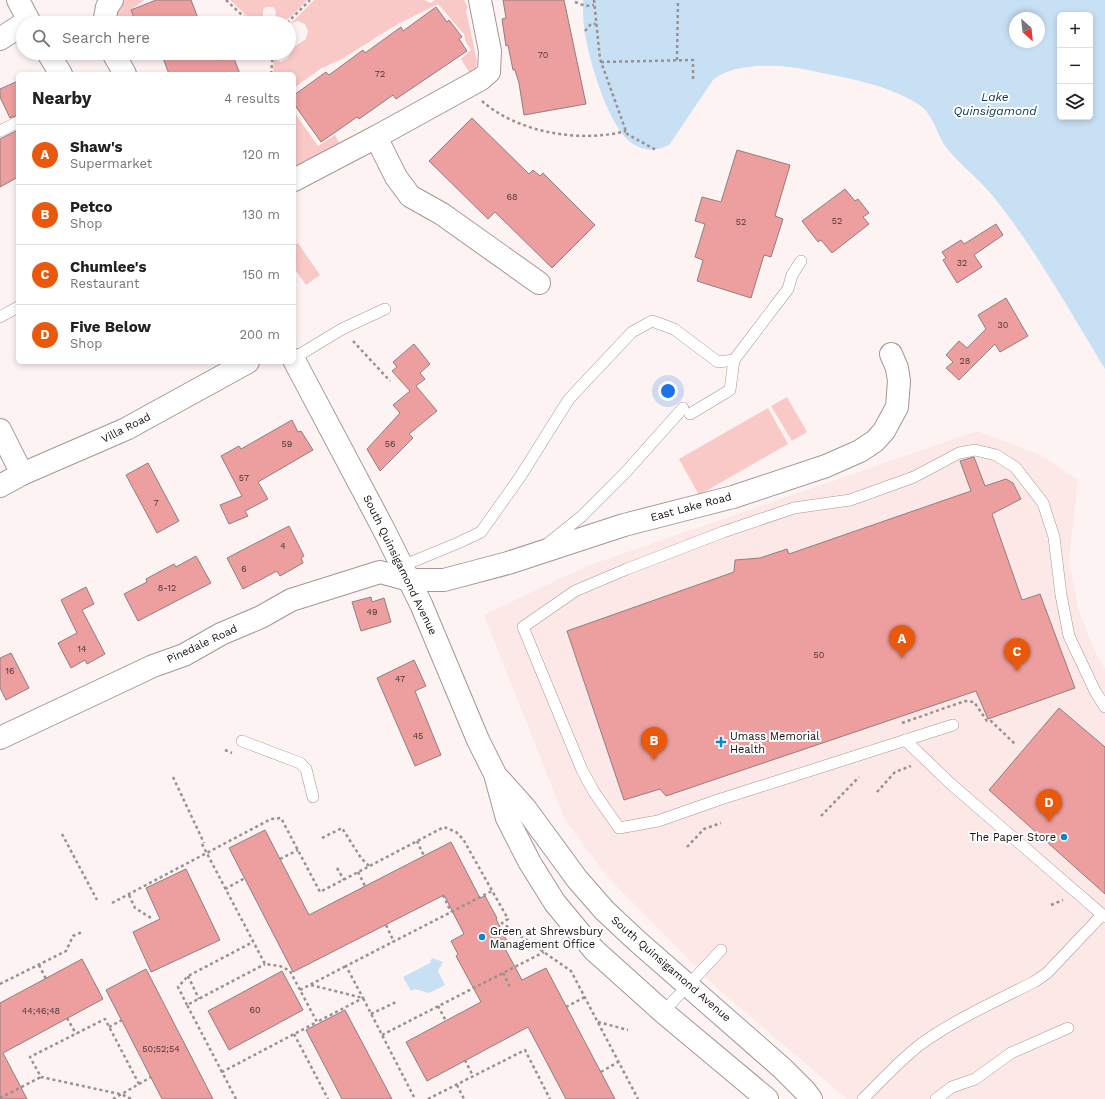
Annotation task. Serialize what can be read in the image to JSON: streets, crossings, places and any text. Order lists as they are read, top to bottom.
{
  "streets": {
    "street": [
      "Villa Road",
      "East Lake Road",
      "South Quinsigamond Avenue",
      "Pinedale Road"
    ]
  },
  "crossings": [
    ["East Lake Road", "South Quinsigamond Avenue"],
    ["East Lake Road", "Pinedale Road"],
    ["South Quinsigamond Avenue", "Pinedale Road"]
  ],
  "water": ["Lake Quinsigamond"],
  "places": {
    "health": ["Umass Memorial Health"],
    "other": ["The Paper Store", "Green at Shrewsbury Management Office"]
  },
  "house_numbers": [
    "70",
    "72",
    "68",
    "52",
    "52",
    "32",
    "30",
    "28",
    "59",
    "56",
    "57",
    "7",
    "4",
    "6",
    "8-12",
    "49",
    "14",
    "50",
    "16",
    "47",
    "45",
    "60",
    "44;46;48",
    "50;52;54"
  ],
  "north": "bottom right",
  "page": {
    "map_buttons": ["+", "−"],
    "search": "Search here",
    "heading": ["Nearby", "4 results"],
    "list": [
      {
        "mark": "A",
        "name": "Shaw's",
        "note": "Supermarket",
        "value": "120 m"
      },
      {
        "mark": "B",
        "name": "Petco",
        "note": "Shop",
        "value": "130 m"
      },
      {
        "mark": "C",
        "name": "Chumlee's",
        "note": "Restaurant",
        "value": "150 m"
      },
      {
        "mark": "D",
        "name": "Five Below",
        "note": "Shop",
        "value": "200 m"
      }
    ],
    "pins": [
      "A",
      "C",
      "B",
      "D"
    ]
  }
}
